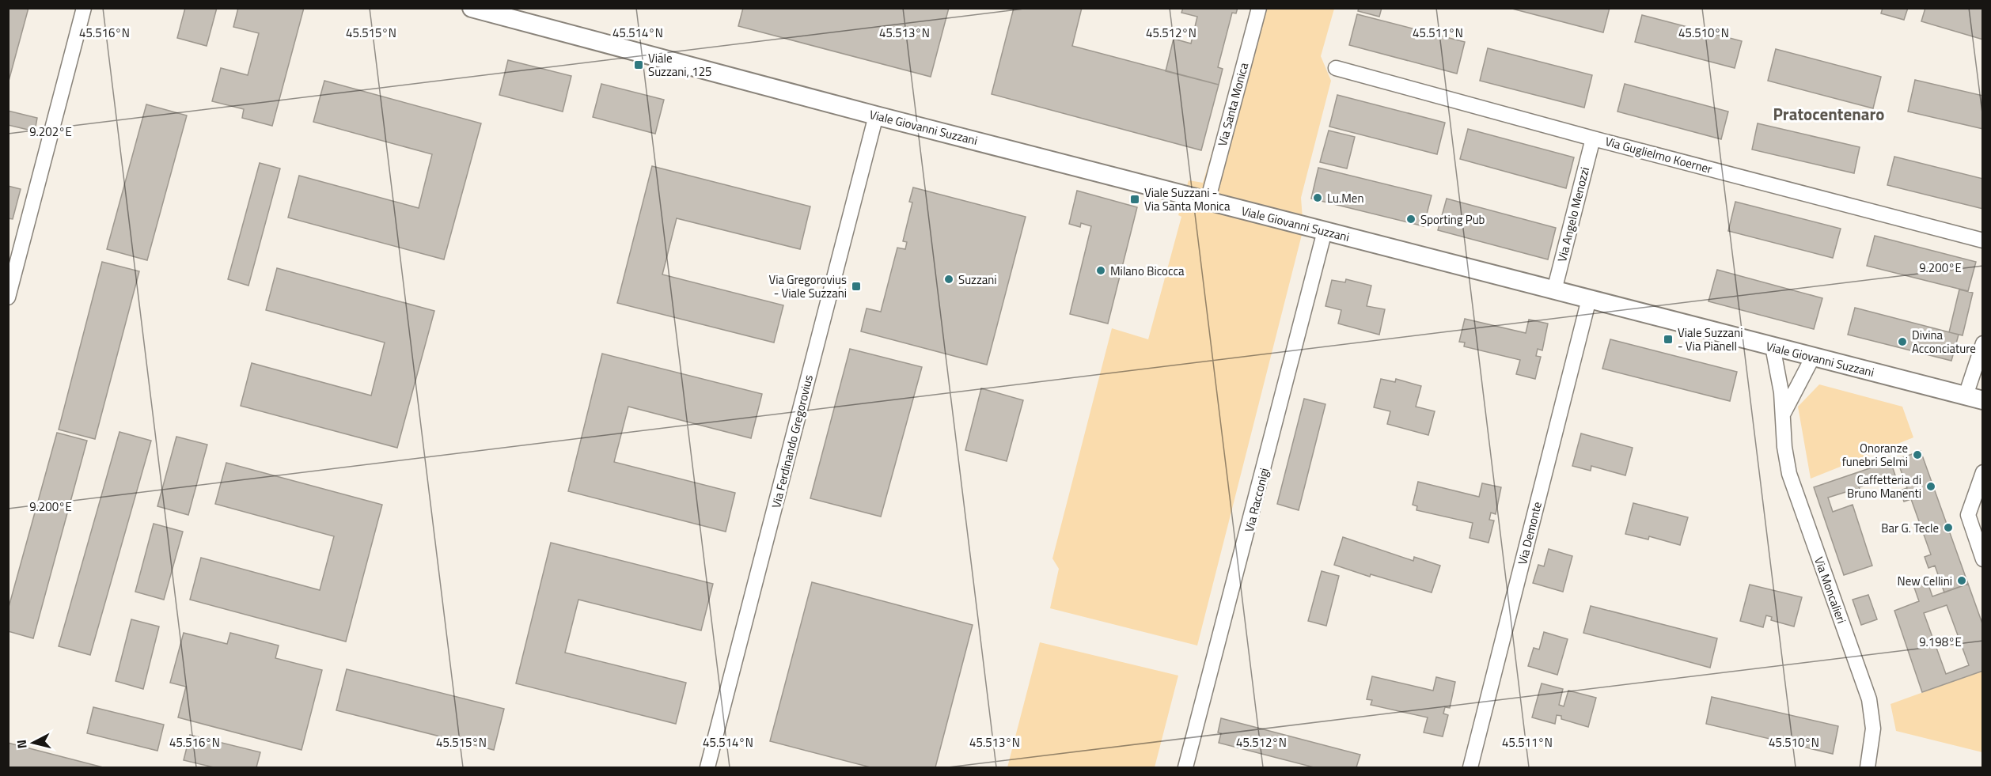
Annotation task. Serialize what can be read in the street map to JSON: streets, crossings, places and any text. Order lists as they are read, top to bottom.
{
  "streets": {
    "street": [
      "Via Santa Monica",
      "Viale Giovanni Suzzani",
      "Via Guglielmo Koerner",
      "Via Angelo Menozzi",
      "Via Ferdinando Gregorovius",
      "Via Racconigi",
      "Via Demonte",
      "Via Moncalieri"
    ]
  },
  "crossings": [
    ["Via Santa Monica", "Viale Giovanni Suzzani"],
    ["Viale Giovanni Suzzani", "Via Angelo Menozzi"],
    ["Viale Giovanni Suzzani", "Via Ferdinando Gregorovius"],
    ["Viale Giovanni Suzzani", "Via Racconigi"],
    ["Viale Giovanni Suzzani", "Via Demonte"],
    ["Viale Giovanni Suzzani", "Via Moncalieri"],
    ["Via Guglielmo Koerner", "Via Angelo Menozzi"]
  ],
  "districts": ["Pratocentenaro"],
  "places": {
    "transit": [
      "Viale Suzzani, 125",
      "Viale Suzzani - Via Santa Monica",
      "Via Gregorovius - Viale Suzzani",
      "Viale Suzzani - Via Pianell"
    ],
    "other": [
      "Lu.Men",
      "Sporting Pub",
      "Milano Bicocca",
      "Suzzani",
      "Divina Acconciature",
      "Onoranze funebri Selmi",
      "Caffetteria di Bruno Manenti",
      "Bar G. Tecle",
      "New Cellini"
    ]
  },
  "north": "left",
  "coordinates": [
    "45.516°N",
    "45.515°N",
    "45.514°N",
    "45.513°N",
    "45.512°N",
    "45.511°N",
    "45.510°N",
    "9.202°E",
    "9.200°E",
    "9.198°E"
  ]
}
